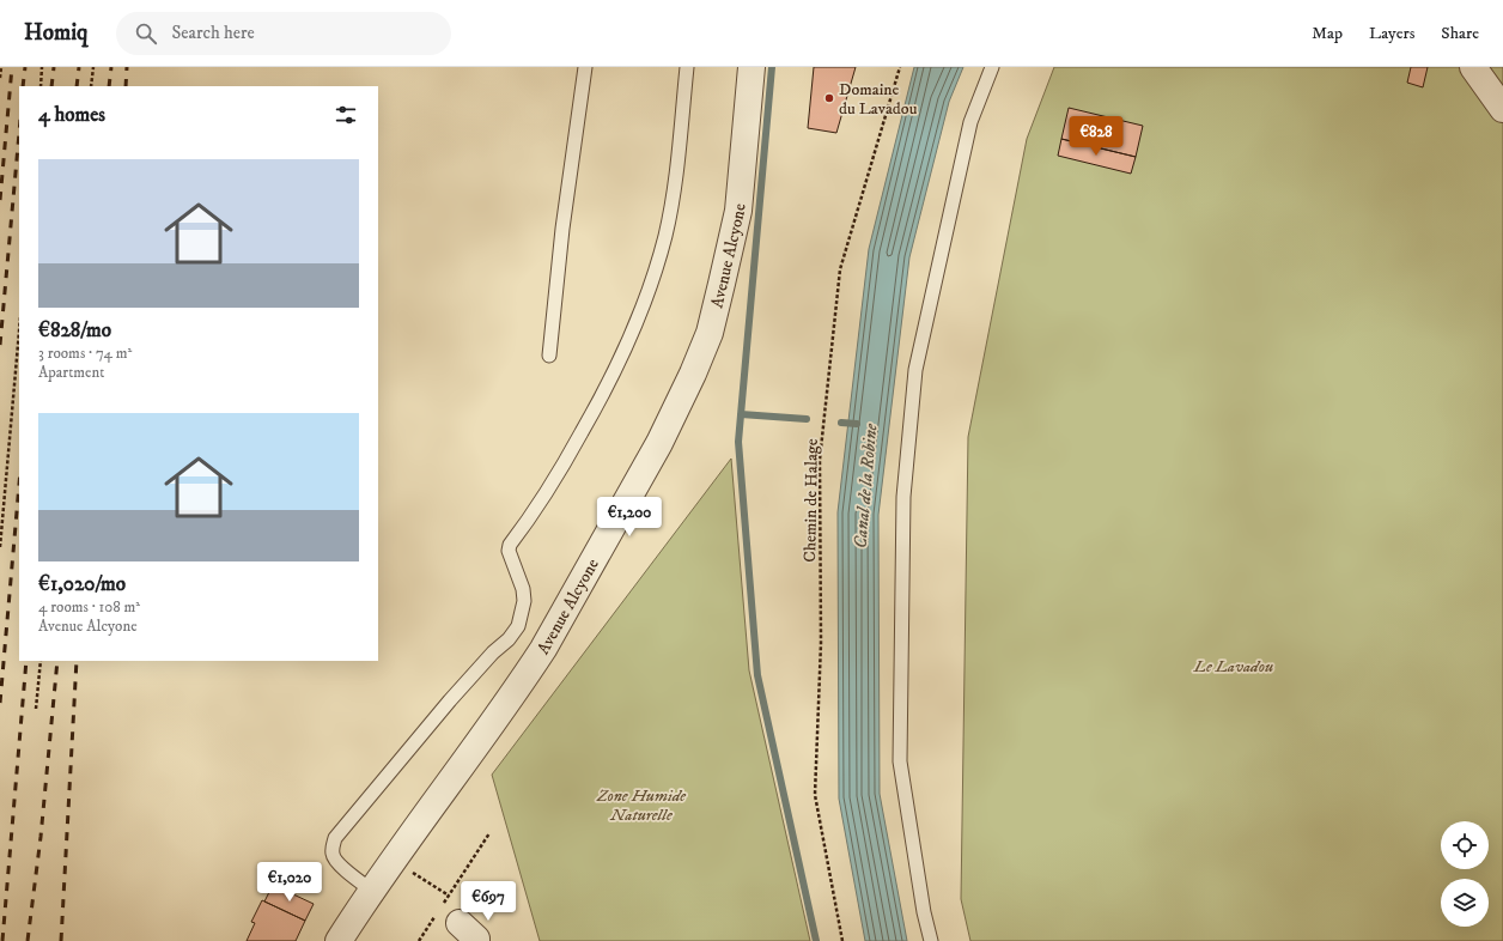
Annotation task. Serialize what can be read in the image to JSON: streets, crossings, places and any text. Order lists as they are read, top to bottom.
{
  "streets": {
    "street": ["Avenue Alcyone"],
    "path": ["Chemin de Halage"]
  },
  "water": ["Canal de la Robine"],
  "parks": ["Le Lavadou", "Zone Humide Naturelle"],
  "places": ["Domaine du Lavadou"],
  "page": {
    "header": "Homiq",
    "search": "Search here",
    "nav": ["Map", "Layers", "Share"],
    "heading": "4 homes",
    "price": [
      "€828",
      "€1,200",
      "€1,020",
      "€697"
    ],
    "list": [
      {
        "name": "€828/mo",
        "note": "3 rooms · 74 m² · Apartment"
      },
      {
        "name": "€1,020/mo",
        "note": "4 rooms · 108 m² · Avenue Alcyone"
      }
    ]
  }
}
